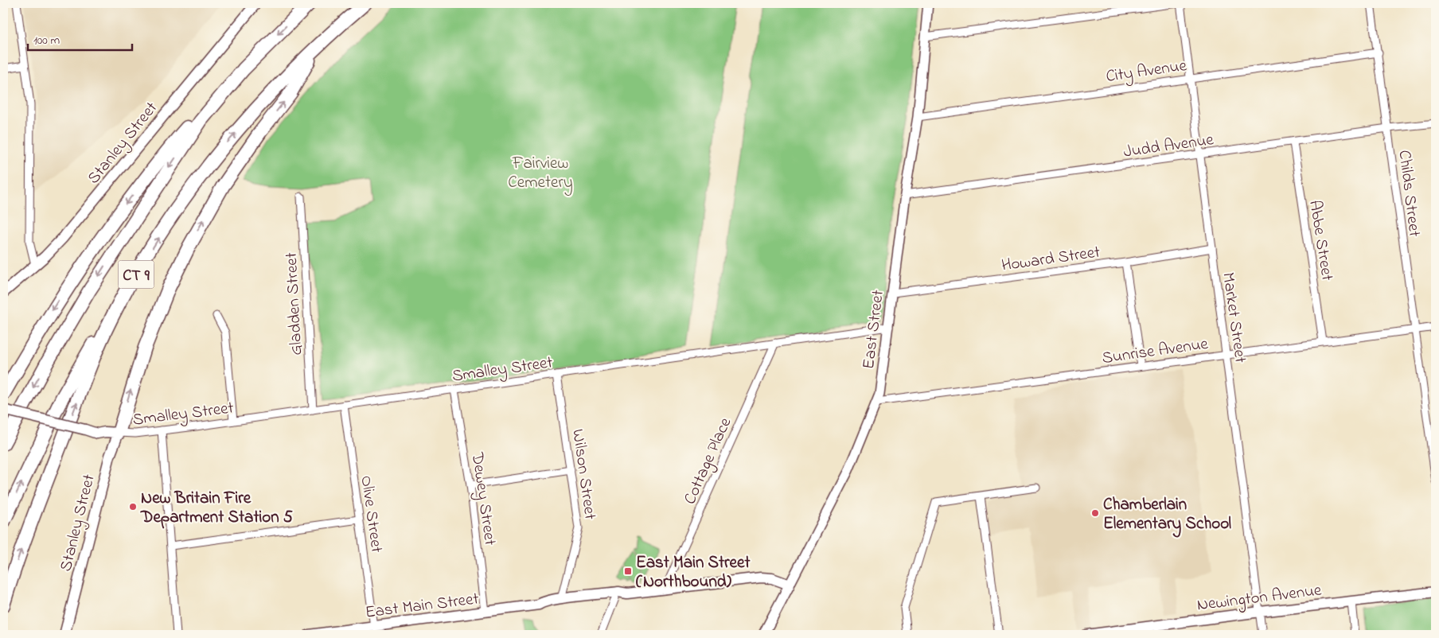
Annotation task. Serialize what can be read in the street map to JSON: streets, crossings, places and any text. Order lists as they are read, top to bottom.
{
  "streets": {
    "highway": ["CT 9"],
    "main road": [
      "Stanley Street",
      "East Street",
      "Newington Avenue",
      "East Main Street"
    ],
    "street": [
      "City Avenue",
      "Judd Avenue",
      "Childs Street",
      "Abbe Street",
      "Howard Street",
      "Gladden Street",
      "Market Street",
      "Sunrise Avenue",
      "Smalley Street",
      "Cottage Place",
      "Wilson Street",
      "Dewey Street",
      "Olive Street"
    ]
  },
  "crossings": [
    ["City Avenue", "Childs Street"],
    ["City Avenue", "Market Street"],
    ["City Avenue", "East Street"],
    ["Stanley Street", "Smalley Street"],
    ["Judd Avenue", "Childs Street"],
    ["Judd Avenue", "Abbe Street"],
    ["Judd Avenue", "Market Street"],
    ["Judd Avenue", "East Street"],
    ["Childs Street", "Sunrise Avenue"],
    ["Abbe Street", "Sunrise Avenue"],
    ["Howard Street", "Market Street"],
    ["Howard Street", "East Street"],
    ["Gladden Street", "Smalley Street"],
    ["Market Street", "Sunrise Avenue"],
    ["Market Street", "Newington Avenue"],
    ["East Street", "Sunrise Avenue"],
    ["East Street", "Smalley Street"],
    ["East Street", "East Main Street"],
    ["Smalley Street", "Cottage Place"],
    ["Smalley Street", "Wilson Street"],
    ["Smalley Street", "Dewey Street"],
    ["Smalley Street", "Olive Street"],
    ["Cottage Place", "East Main Street"],
    ["Wilson Street", "East Main Street"],
    ["Dewey Street", "East Main Street"],
    ["Olive Street", "East Main Street"]
  ],
  "parks": ["Fairview Cemetery"],
  "places": {
    "other": ["New Britain Fire Department Station 5", "Chamberlain Elementary School"],
    "transit": ["East Main Street (Northbound)"]
  },
  "scale_bar": "100 m"
}
